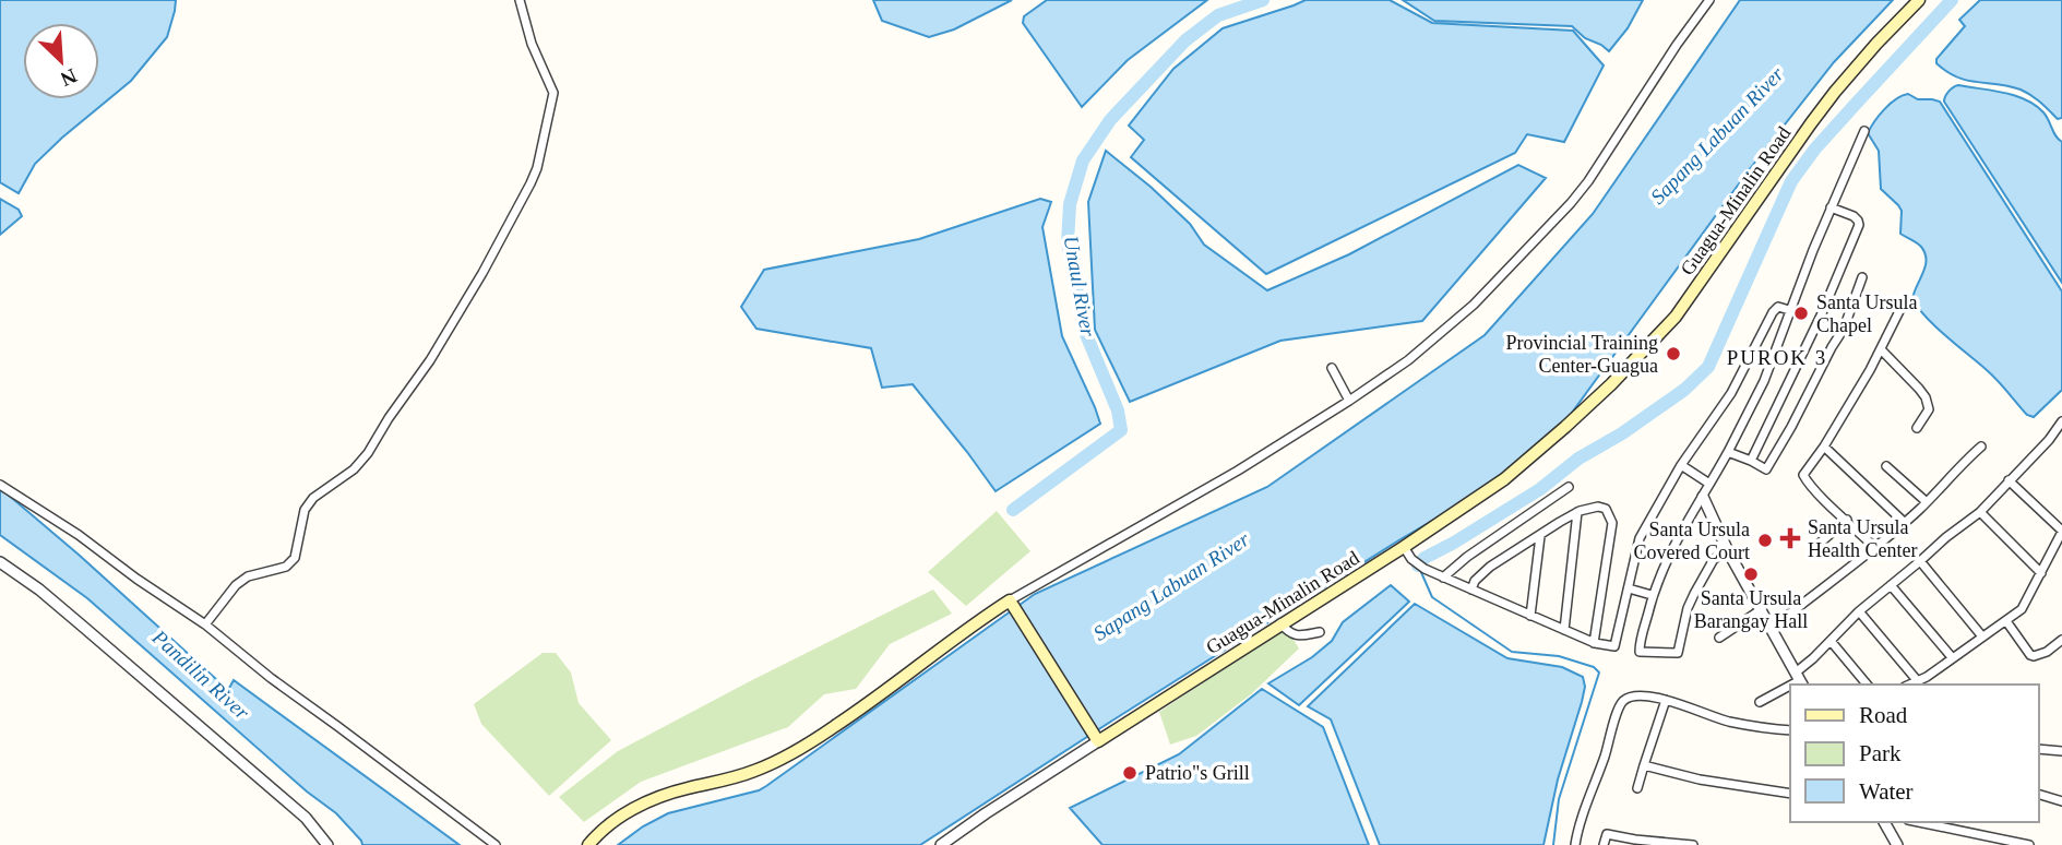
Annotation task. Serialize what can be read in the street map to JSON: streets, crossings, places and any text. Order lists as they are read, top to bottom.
{
  "streets": {
    "main road": ["Guagua-Minalin Road"]
  },
  "districts": ["PUROK 3"],
  "water": ["Sapang Labuan River", "Unaul River", "Pandilin River"],
  "places": {
    "other": [
      "Santa Ursula Chapel",
      "Provincial Training Center-Guagua",
      "Santa Ursula Covered Court",
      "Santa Ursula Barangay Hall",
      "Patrio\"s Grill"
    ],
    "health": ["Santa Ursula Health Center"]
  },
  "legend": ["Road", "Park", "Water"],
  "north": "bottom right"
}
